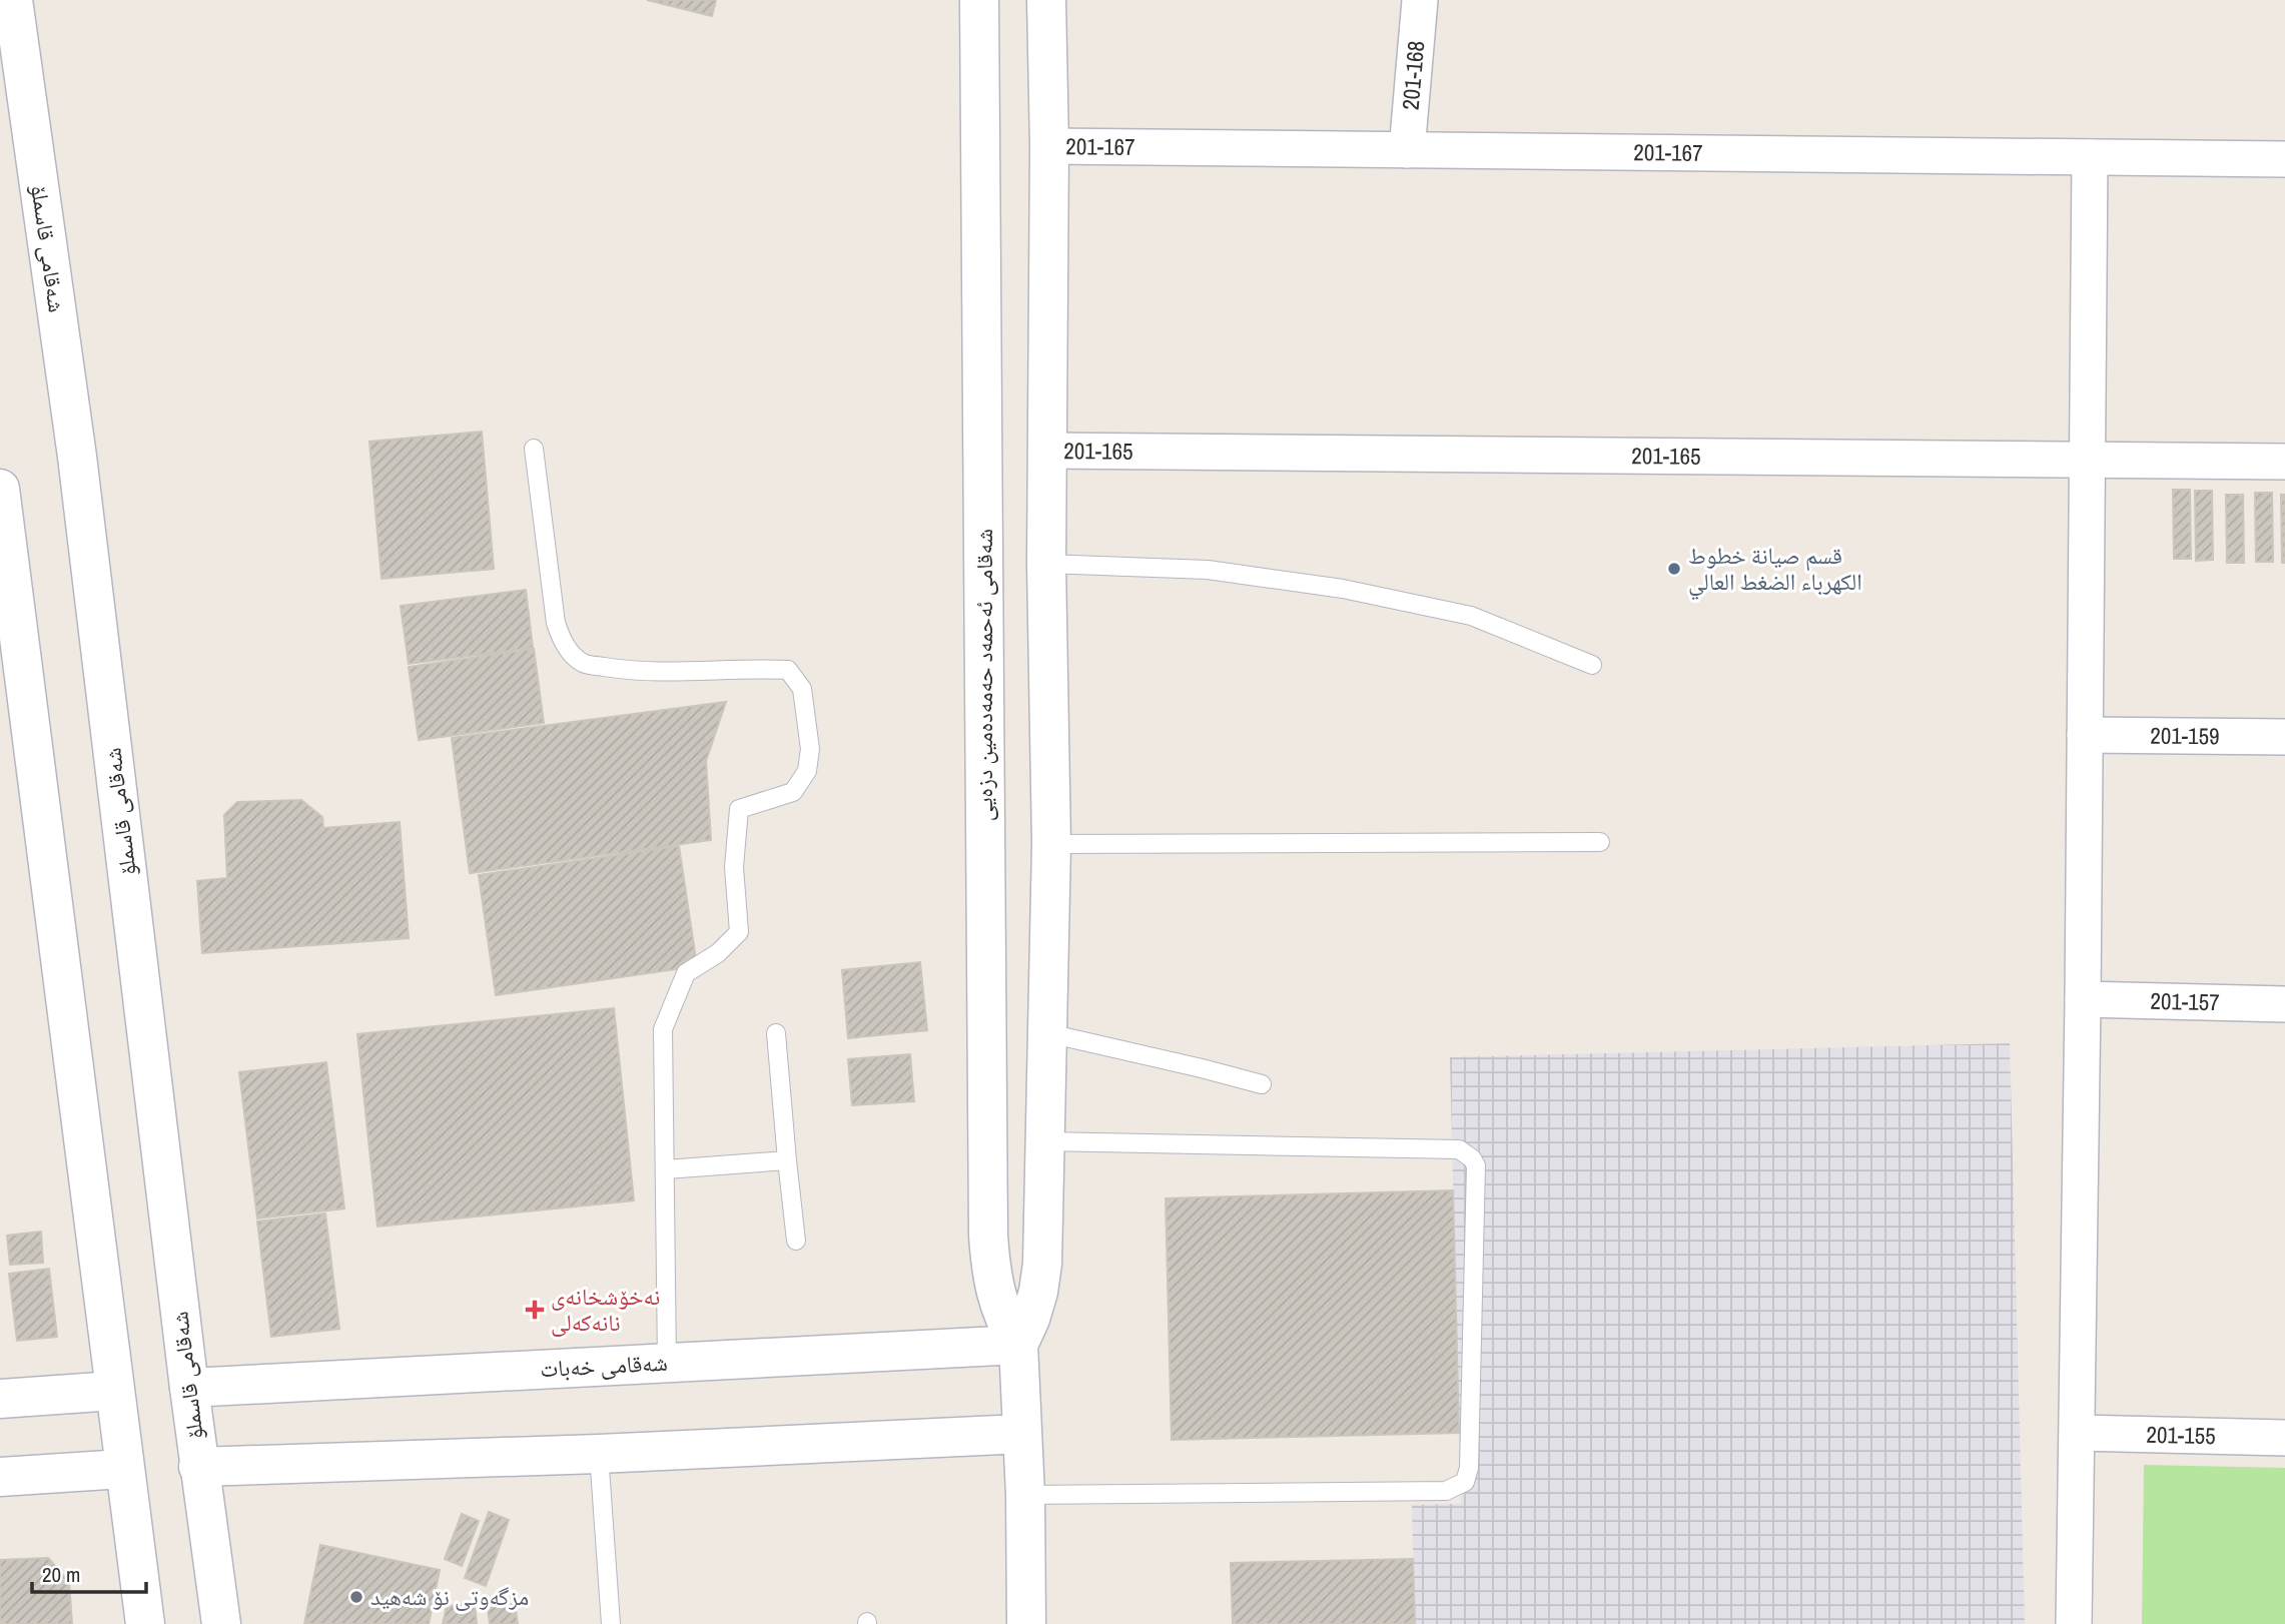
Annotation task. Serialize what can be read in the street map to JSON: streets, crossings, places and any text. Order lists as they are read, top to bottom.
{
  "streets": {
    "street": [
      "201-168",
      "201-167",
      "شەقامی قاسملۆ",
      "201-165",
      "شەقامی ئەحمەد حەمەدەمین دزەیی",
      "201-159",
      "201-157",
      "شەقامی خەبات",
      "201-155"
    ]
  },
  "crossings": [
    ["201-168", "201-167"],
    ["201-167", "شەقامی ئەحمەد حەمەدەمین دزەیی"],
    ["شەقامی قاسملۆ", "شەقامی خەبات"],
    ["201-165", "شەقامی ئەحمەد حەمەدەمین دزەیی"],
    ["شەقامی ئەحمەد حەمەدەمین دزەیی", "شەقامی خەبات"]
  ],
  "places": {
    "other": ["قسم صيانة خطوط الكهرباء الضغط العالي", "مزگەوتی نۆ شەهید"],
    "health": ["نەخۆشخانەی نانەکەلی"]
  },
  "scale_bar": "20 m"
}
